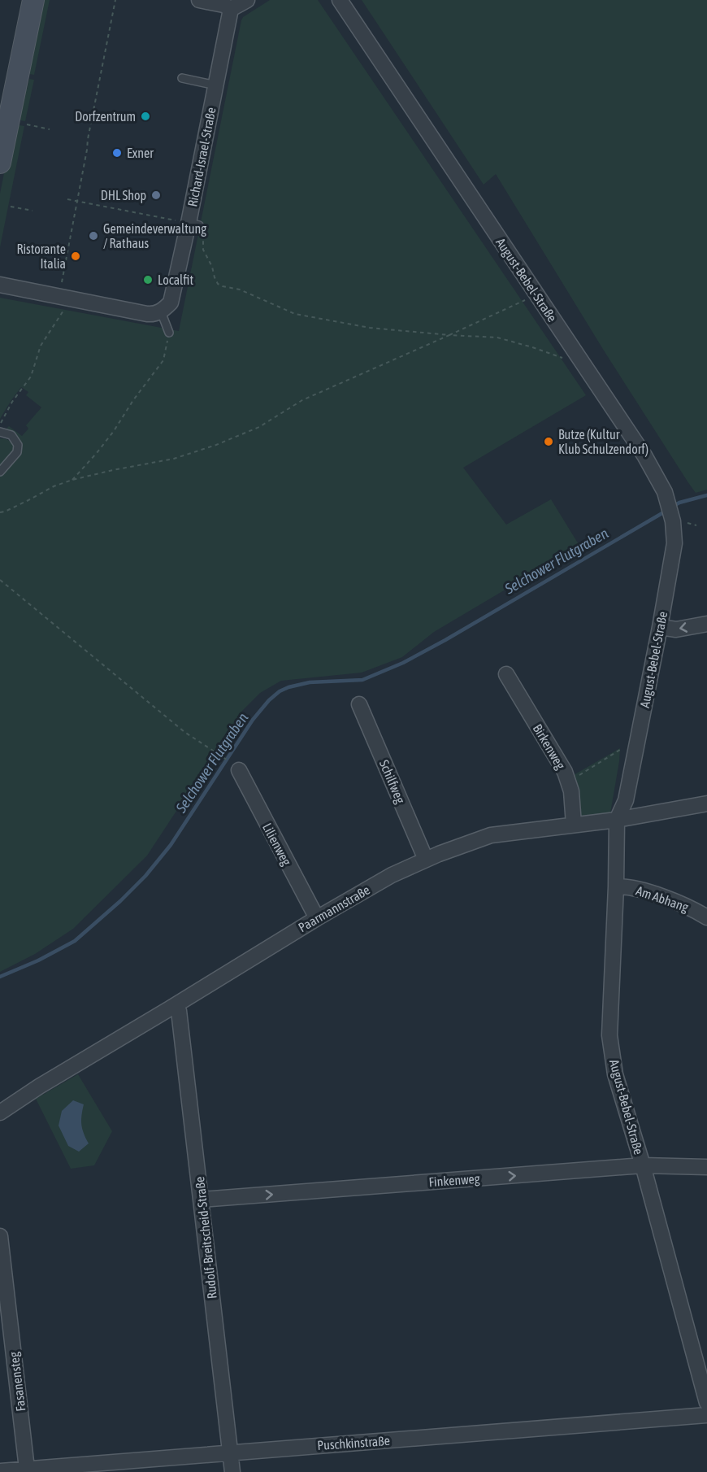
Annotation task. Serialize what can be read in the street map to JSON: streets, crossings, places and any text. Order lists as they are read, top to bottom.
{
  "streets": {
    "street": [
      "Richard-Israel-Straße",
      "August-Bebel-Straße",
      "Birkenweg",
      "Schilfweg",
      "Lilienweg",
      "Am Abhang",
      "Paarmannstraße",
      "Finkenweg",
      "Rudolf-Breitscheid-Straße",
      "Fasanensteg",
      "Puschkinstraße"
    ]
  },
  "crossings": [
    ["August-Bebel-Straße", "Am Abhang"],
    ["August-Bebel-Straße", "Paarmannstraße"],
    ["August-Bebel-Straße", "Finkenweg"],
    ["Birkenweg", "Paarmannstraße"],
    ["Schilfweg", "Paarmannstraße"],
    ["Lilienweg", "Paarmannstraße"],
    ["Paarmannstraße", "Rudolf-Breitscheid-Straße"],
    ["Finkenweg", "Rudolf-Breitscheid-Straße"],
    ["Rudolf-Breitscheid-Straße", "Puschkinstraße"],
    ["Fasanensteg", "Puschkinstraße"]
  ],
  "one_way": ["Finkenweg"],
  "water": ["Selchower Flutgraben"],
  "places": [
    "Dorfzentrum",
    "Exner",
    "DHL Shop",
    "Gemeindeverwaltung / Rathaus",
    "Ristorante Italia",
    "Localfit",
    "Butze (Kultur Klub Schulzendorf)"
  ]
}
